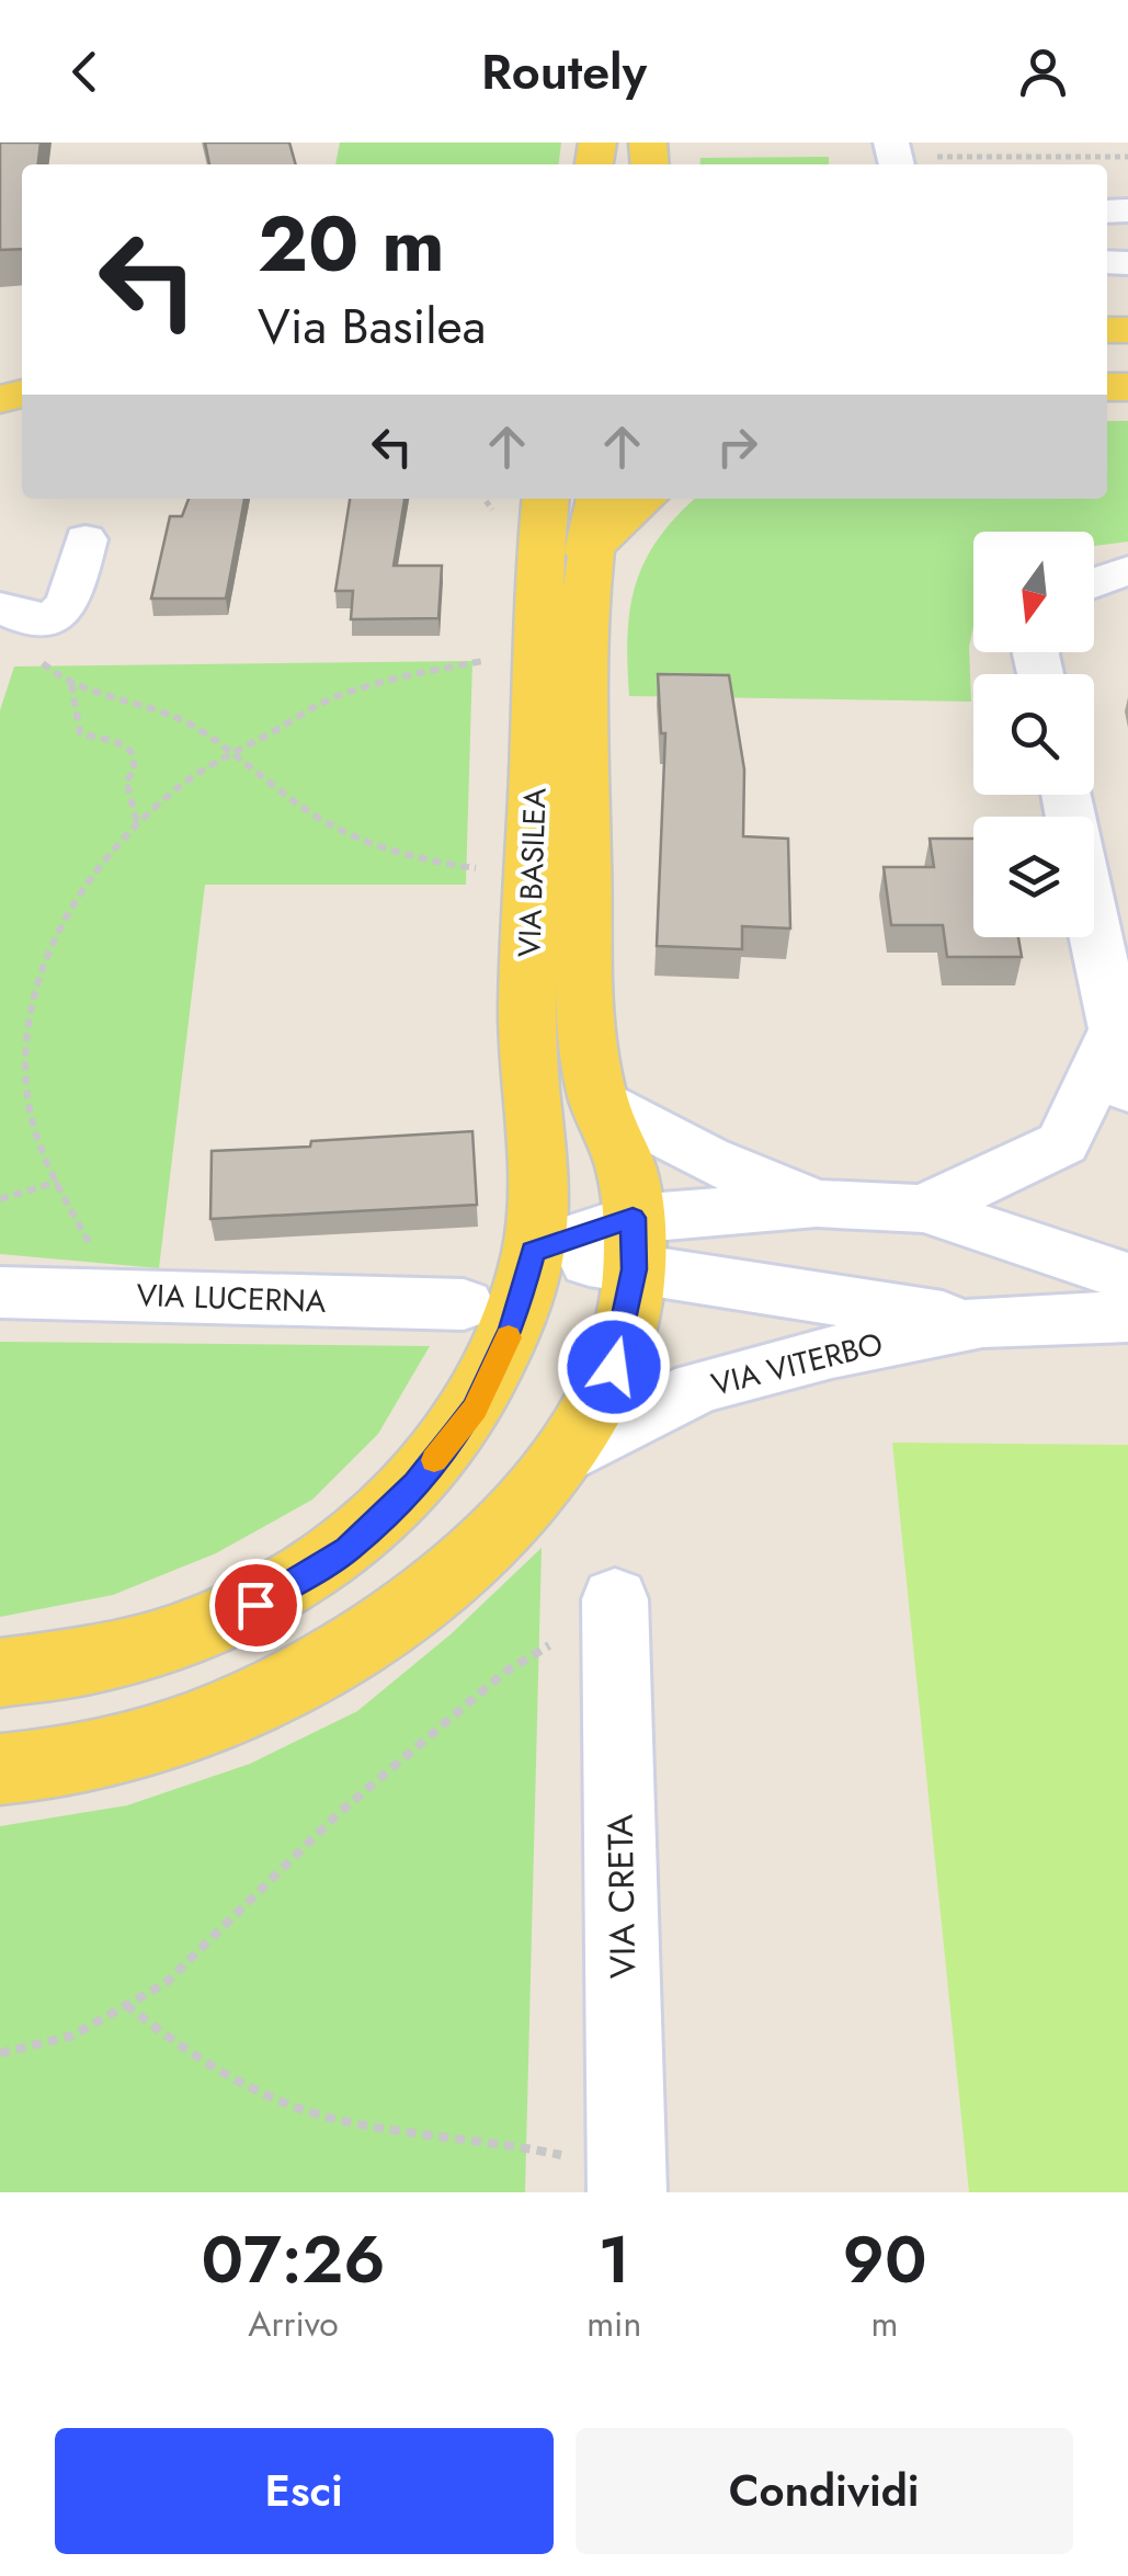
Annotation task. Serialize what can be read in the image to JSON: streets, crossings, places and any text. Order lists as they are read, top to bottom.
{
  "streets": {
    "main road": ["VIA BASILEA"],
    "street": ["VIA LUCERNA", "VIA VITERBO", "VIA CRETA"]
  },
  "crossings": [
    ["VIA BASILEA", "VIA VITERBO"]
  ],
  "north": "bottom",
  "page": {
    "header": "Routely",
    "turn": ["20 m", "Via Basilea"],
    "eta": [
      "07:26",
      "Arrivo",
      "1",
      "min",
      "90",
      "m"
    ],
    "buttons": ["Esci", "Condividi"]
  }
}
